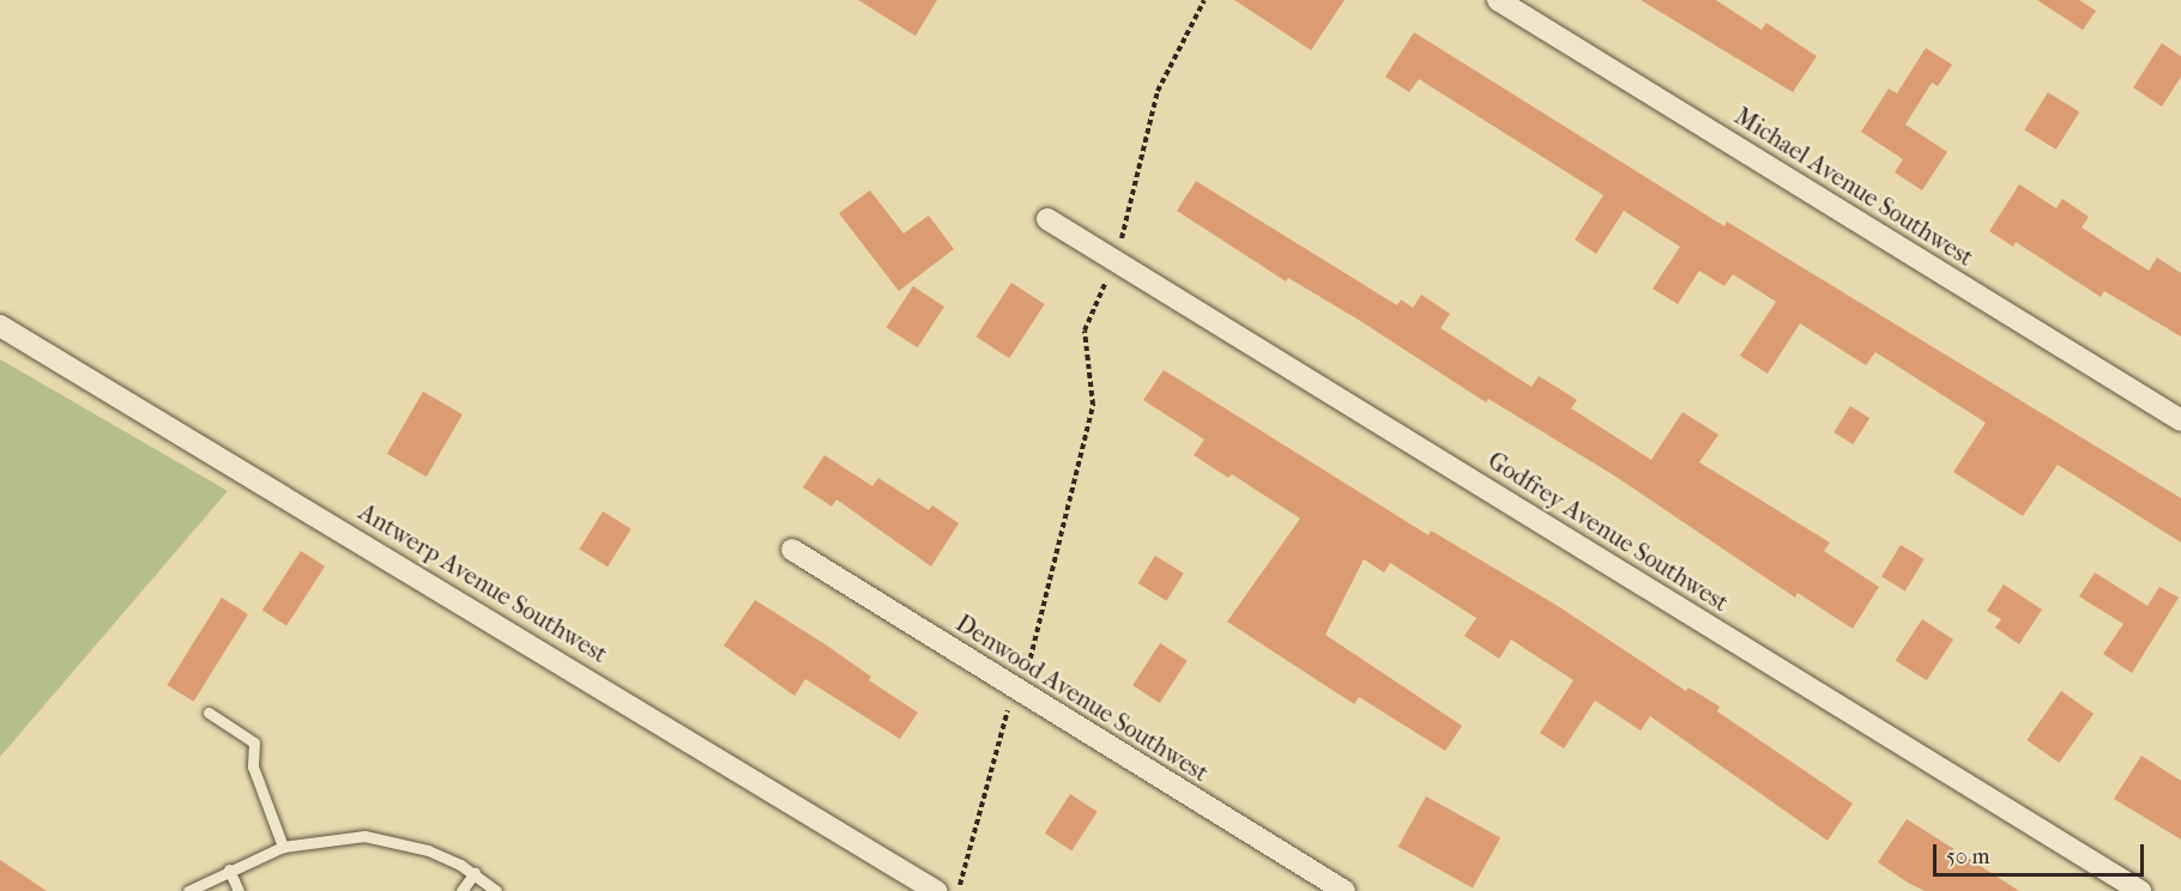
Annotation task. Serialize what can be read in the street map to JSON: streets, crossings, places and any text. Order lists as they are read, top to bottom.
{
  "streets": {
    "street": [
      "Michael Avenue Southwest",
      "Godfrey Avenue Southwest",
      "Antwerp Avenue Southwest",
      "Denwood Avenue Southwest"
    ]
  },
  "scale_bar": "50 m"
}
